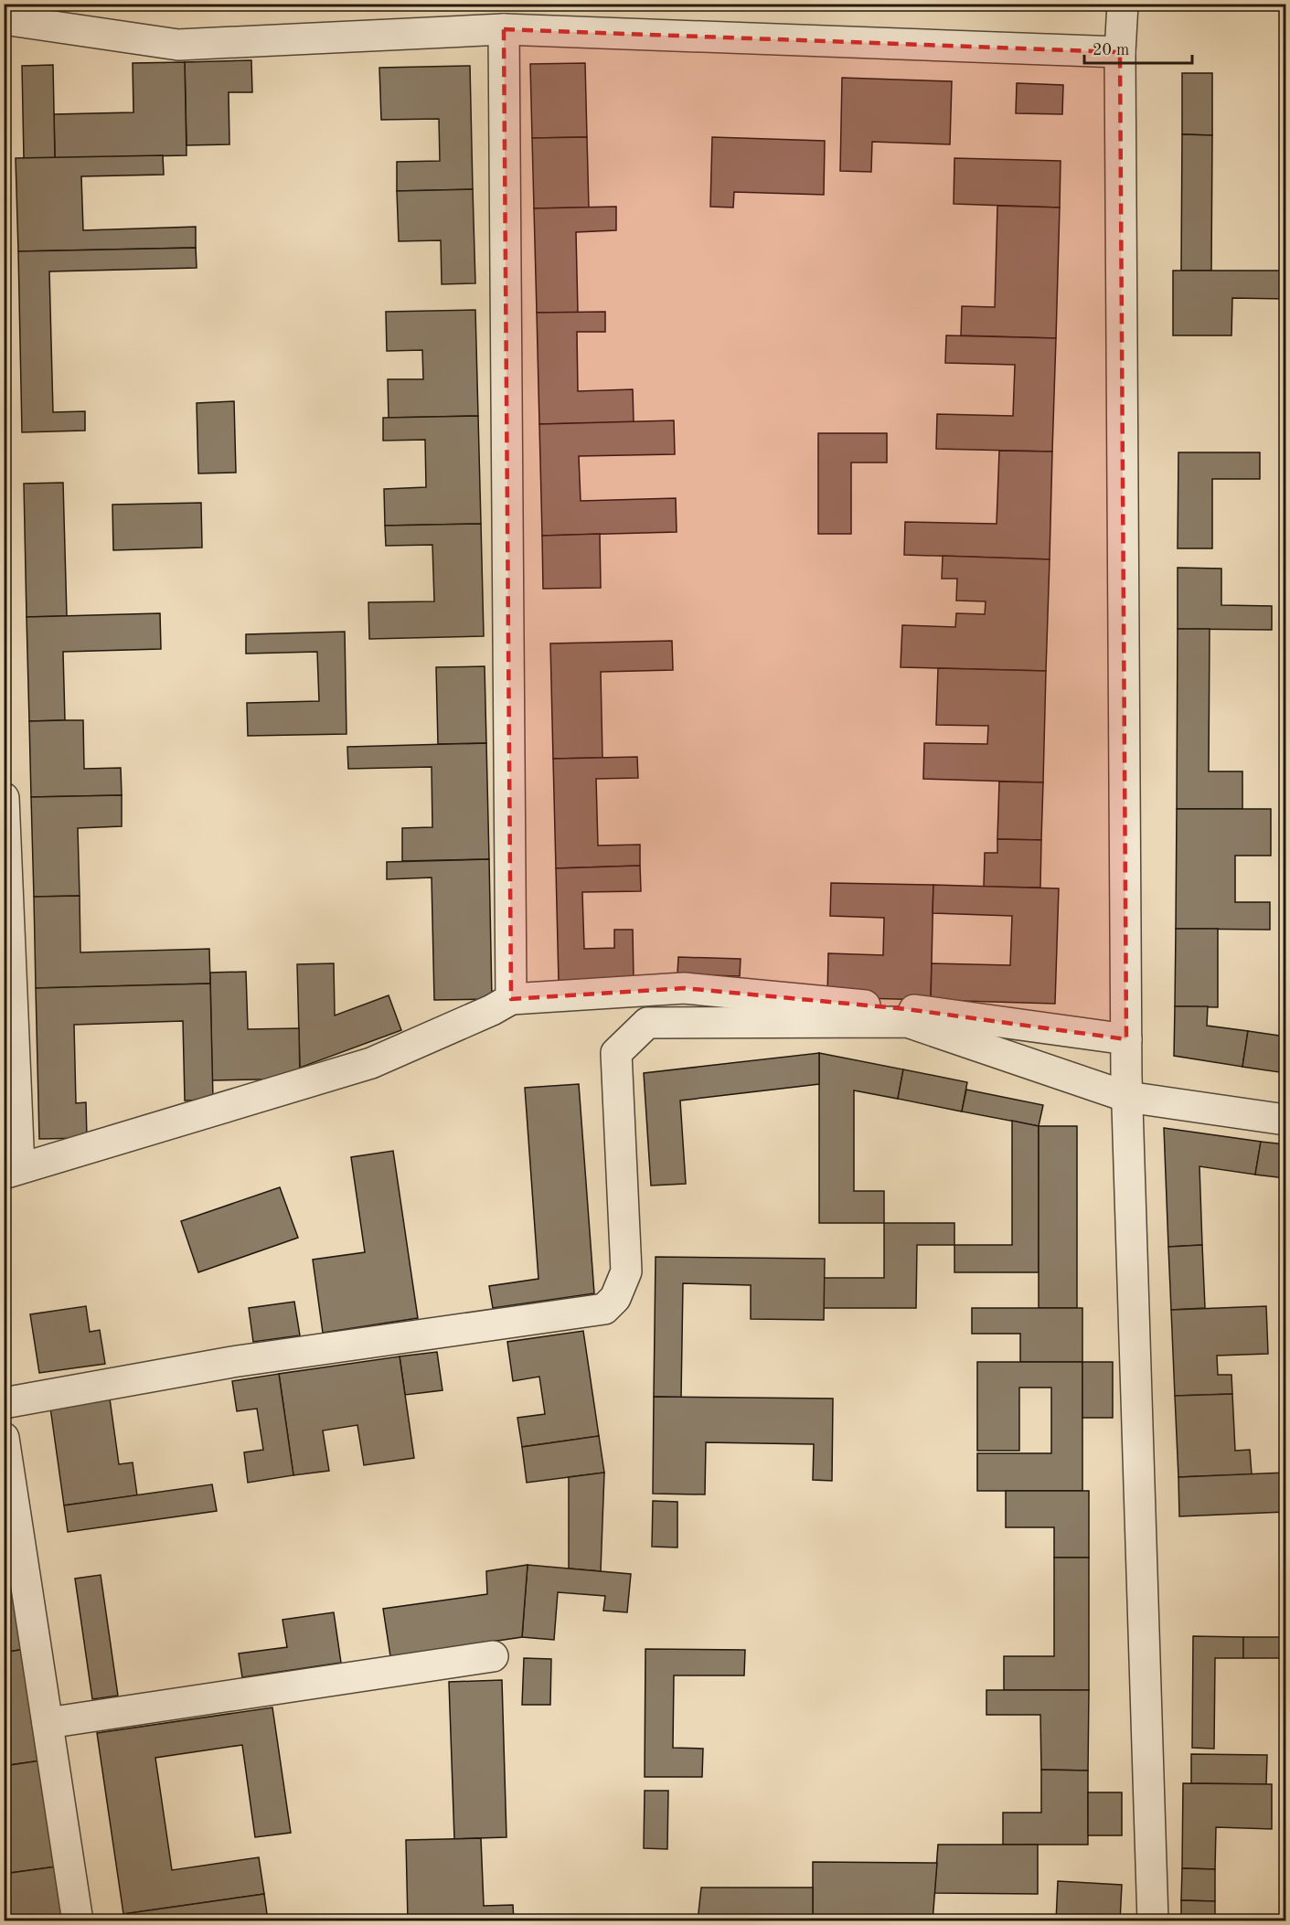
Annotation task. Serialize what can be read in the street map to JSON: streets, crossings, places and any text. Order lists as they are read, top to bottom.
{
  "scale_bar": "20 m"
}
